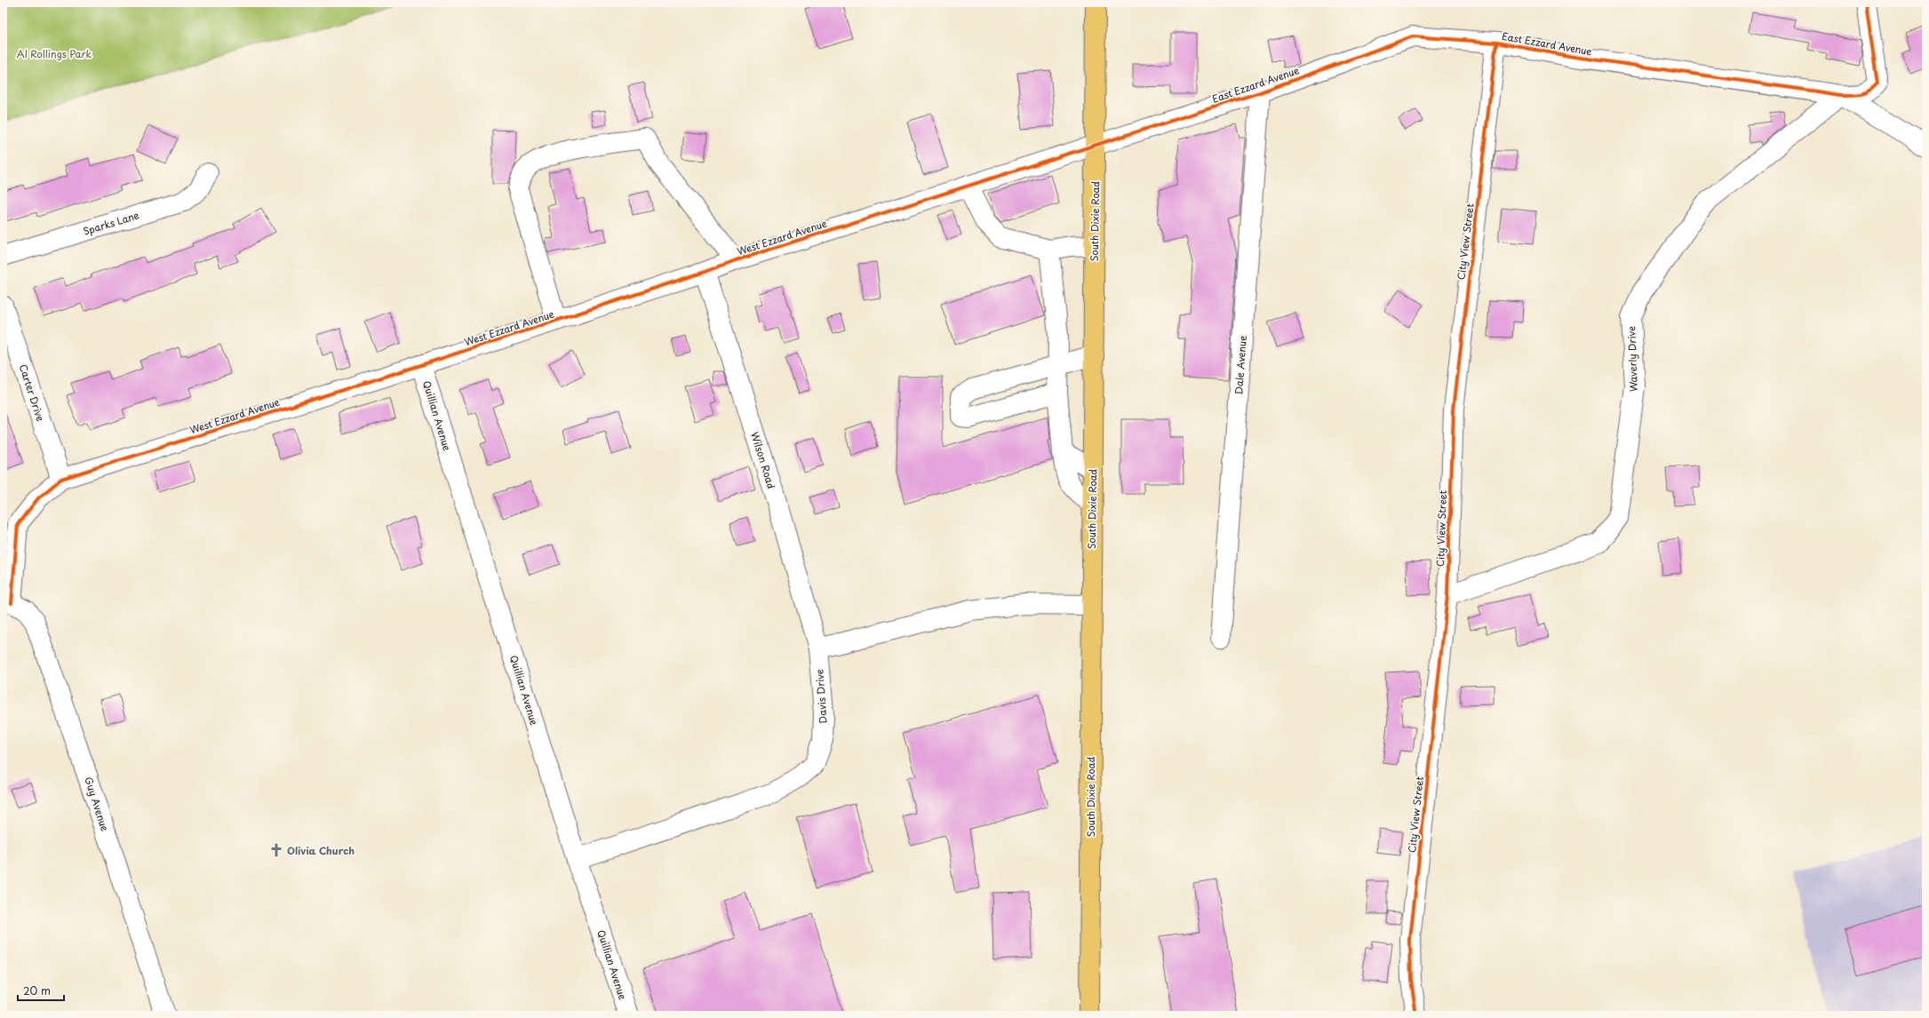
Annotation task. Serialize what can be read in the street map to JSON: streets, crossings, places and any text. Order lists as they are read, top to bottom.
{
  "streets": {
    "main road": ["South Dixie Road"],
    "street": [
      "East Ezzard Avenue",
      "Sparks Lane",
      "West Ezzard Avenue",
      "City View Street",
      "Waverly Drive",
      "Dale Avenue",
      "Carter Drive",
      "Quillian Avenue",
      "Wilson Road",
      "Davis Drive",
      "Guy Avenue"
    ]
  },
  "crossings": [
    ["East Ezzard Avenue", "South Dixie Road"],
    ["East Ezzard Avenue", "West Ezzard Avenue"],
    ["East Ezzard Avenue", "City View Street"],
    ["East Ezzard Avenue", "Waverly Drive"],
    ["East Ezzard Avenue", "Dale Avenue"],
    ["South Dixie Road", "West Ezzard Avenue"],
    ["West Ezzard Avenue", "Carter Drive"],
    ["West Ezzard Avenue", "Quillian Avenue"],
    ["West Ezzard Avenue", "Wilson Road"],
    ["West Ezzard Avenue", "Guy Avenue"],
    ["City View Street", "Waverly Drive"],
    ["Quillian Avenue", "Davis Drive"],
    ["Wilson Road", "Davis Drive"]
  ],
  "parks": ["Al Rollings Park"],
  "places": {
    "church": ["Olivia Church"]
  },
  "scale_bar": "20 m"
}
